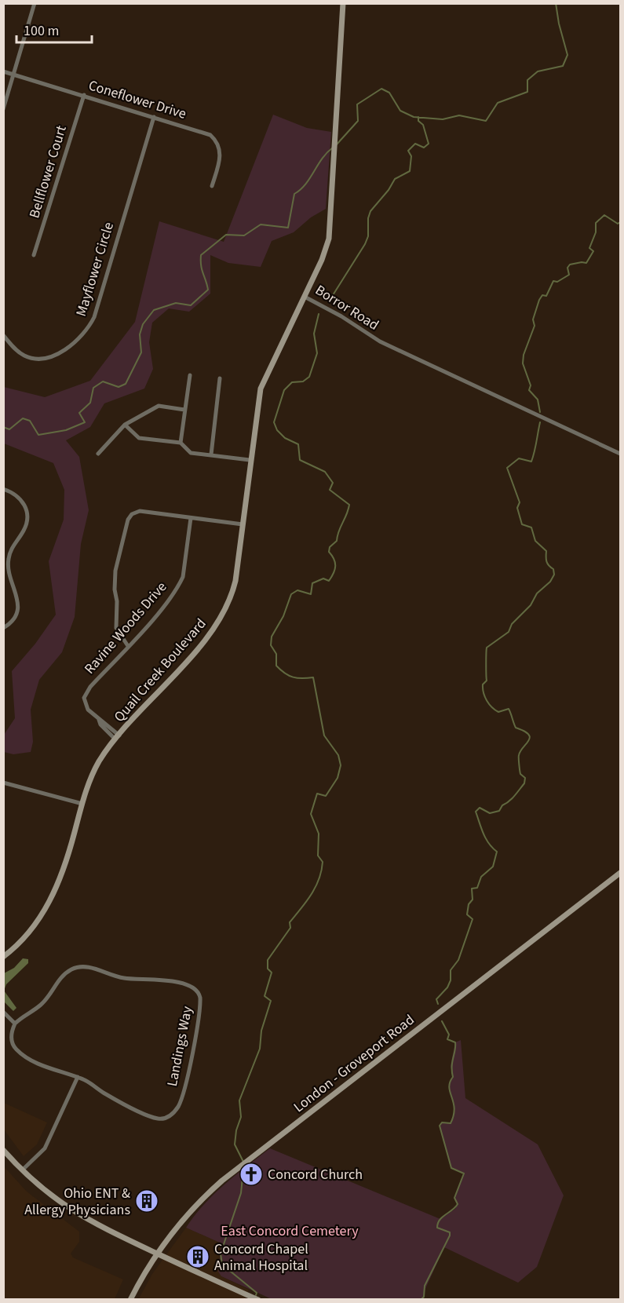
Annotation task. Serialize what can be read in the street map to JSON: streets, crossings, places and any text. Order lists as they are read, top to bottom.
{
  "streets": {
    "street": [
      "Coneflower Drive",
      "Bellflower Court",
      "Mayflower Circle",
      "Borror Road",
      "Ravine Woods Drive",
      "Quail Creek Boulevard",
      "Landings Way",
      "London - Groveport Road"
    ]
  },
  "crossings": [
    ["Coneflower Drive", "Bellflower Court"],
    ["Coneflower Drive", "Mayflower Circle"],
    ["Borror Road", "Quail Creek Boulevard"],
    ["Ravine Woods Drive", "Quail Creek Boulevard"]
  ],
  "parks": ["East Concord Cemetery"],
  "places": {
    "church": ["Concord Church"],
    "building": ["Ohio ENT & Allergy Physicians", "Concord Chapel Animal Hospital"]
  },
  "scale_bar": "100 m"
}
